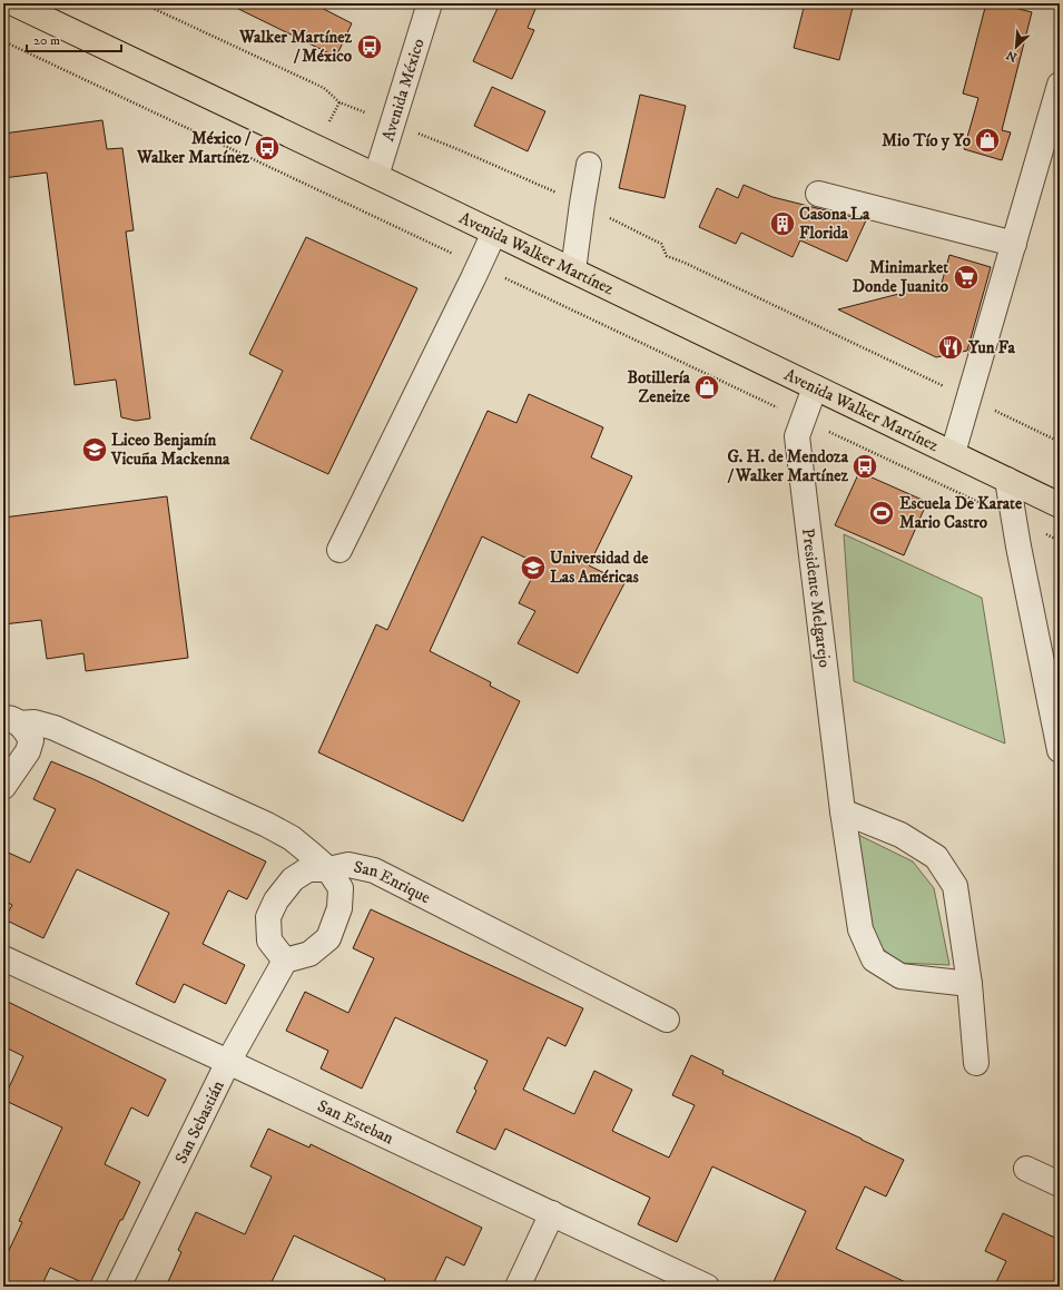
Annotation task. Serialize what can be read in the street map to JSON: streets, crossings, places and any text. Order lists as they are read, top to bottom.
{
  "streets": {
    "main road": ["Avenida Walker Martínez"],
    "street": [
      "Avenida México",
      "Presidente Melgarejo",
      "San Enrique",
      "San Esteban",
      "San Sebastián"
    ]
  },
  "crossings": [
    ["Avenida México", "Avenida Walker Martínez"],
    ["Avenida Walker Martínez", "Presidente Melgarejo"],
    ["San Enrique", "San Sebastián"],
    ["San Esteban", "San Sebastián"]
  ],
  "places": {
    "bus stop": ["Walker Martínez / México", "México / Walker Martínez", "G. H. de Mendoza / Walker Martínez"],
    "shop": ["Mio Tío y Yo", "Botillería Zeneize"],
    "building": ["Casona La Florida"],
    "supermarket": ["Minimarket Donde Juanito"],
    "restaurant": ["Yun Fa"],
    "school or university": ["Liceo Benjamín Vicuña Mackenna", "Universidad de Las Américas"],
    "sports": ["Escuela De Karate Mario Castro"]
  },
  "scale_bar": "20 m",
  "north": "bottom left"
}
